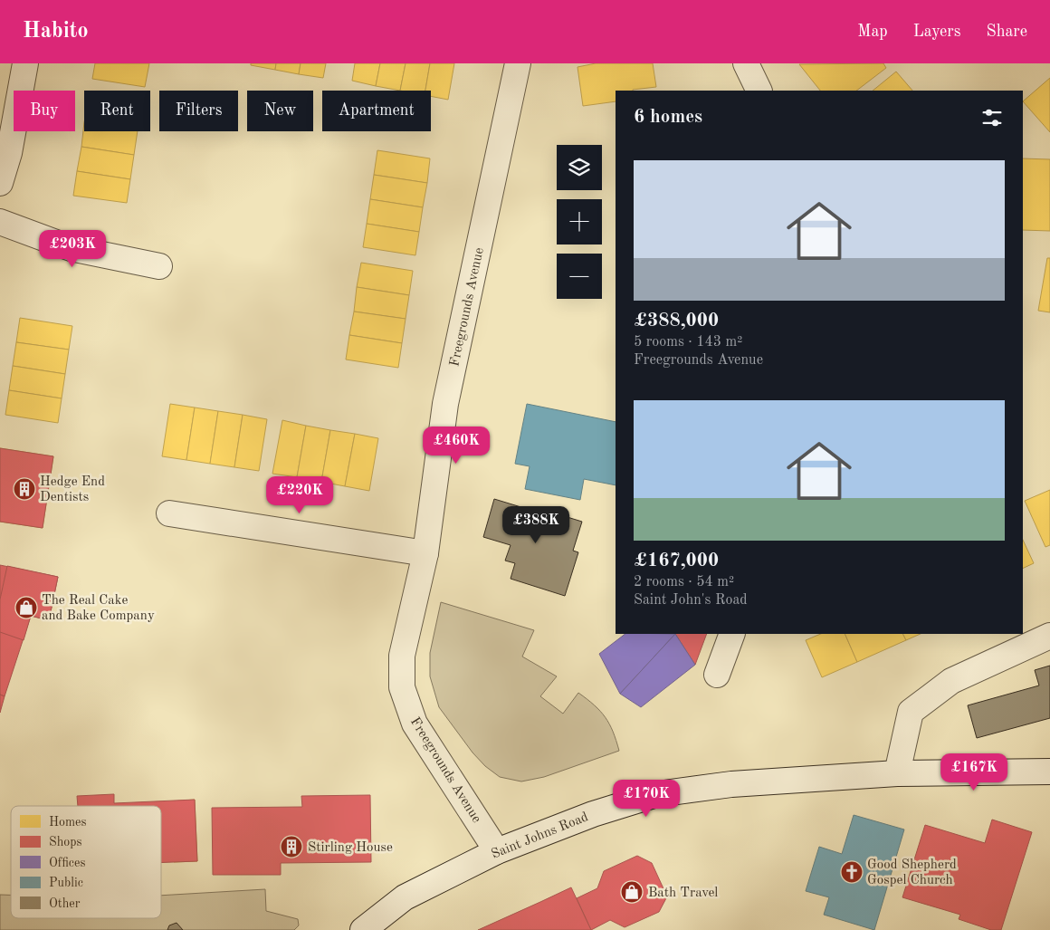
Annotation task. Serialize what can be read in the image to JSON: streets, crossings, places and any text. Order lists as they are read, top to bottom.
{
  "streets": {
    "street": ["Freegrounds Avenue", "Saint Johns Road"]
  },
  "crossings": [
    ["Freegrounds Avenue", "Saint Johns Road"]
  ],
  "places": {
    "building": ["Hedge End Dentists", "Stirling House"],
    "shop": ["The Real Cake and Bake Company", "Bath Travel"],
    "church": ["Good Shepherd Gospel Church"]
  },
  "legend": [
    "Homes",
    "Shops",
    "Offices",
    "Public",
    "Other"
  ],
  "page": {
    "header": "Habito",
    "nav": ["Map", "Layers", "Share"],
    "chip": [
      "Buy",
      "Rent",
      "Filters",
      "New",
      "Apartment"
    ],
    "heading": "6 homes",
    "map_buttons": ["+", "−"],
    "list": [
      {
        "name": "£388,000",
        "note": "5 rooms · 143 m² · Freegrounds Avenue"
      },
      {
        "name": "£167,000",
        "note": "2 rooms · 54 m² · Saint John's Road"
      }
    ],
    "price": [
      "£203K",
      "£460K",
      "£220K",
      "£388K",
      "£167K",
      "£170K"
    ]
  }
}
